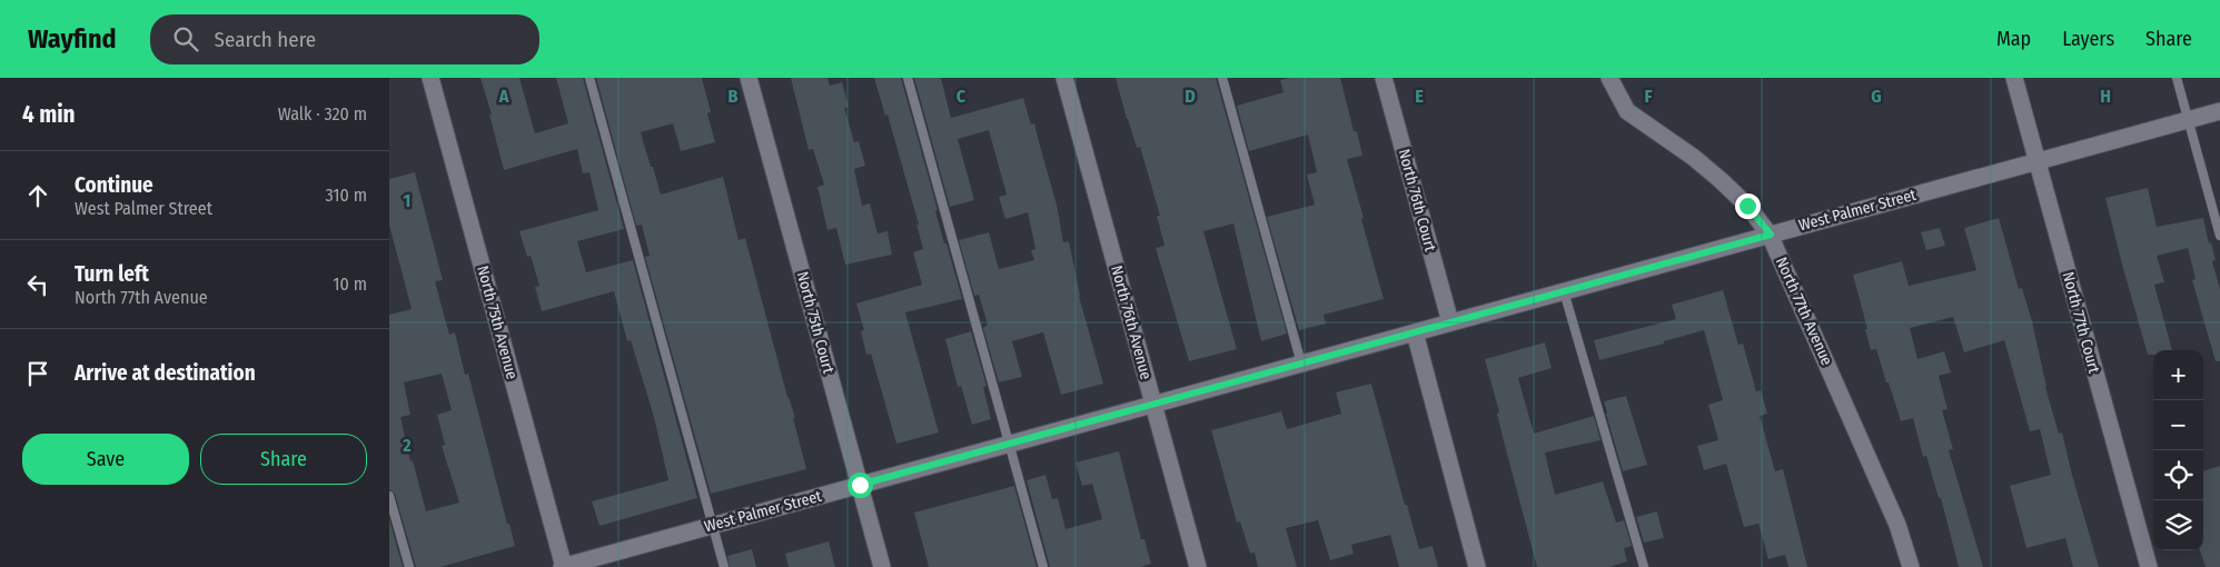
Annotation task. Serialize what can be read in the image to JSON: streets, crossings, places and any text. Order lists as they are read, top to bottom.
{
  "streets": {
    "street": [
      "North 76th Court",
      "West Palmer Street",
      "North 77th Avenue",
      "North 75th Avenue",
      "North 75th Court",
      "North 76th Avenue",
      "North 77th Court"
    ]
  },
  "crossings": [
    ["North 76th Court", "West Palmer Street"],
    ["West Palmer Street", "North 77th Avenue"],
    ["West Palmer Street", "North 75th Avenue"],
    ["West Palmer Street", "North 75th Court"],
    ["West Palmer Street", "North 76th Avenue"],
    ["West Palmer Street", "North 77th Court"]
  ],
  "page": {
    "header": "Wayfind",
    "search": "Search here",
    "nav": ["Map", "Layers", "Share"],
    "heading": ["4 min", "Walk · 320 m"],
    "list": [
      ["Continue", "West Palmer Street", "310 m"],
      ["Turn left", "North 77th Avenue", "10 m"],
      "Arrive at destination"
    ],
    "map_buttons": ["+", "−"],
    "buttons": ["Save", "Share"]
  },
  "grid": {
    "columns": [
      "A",
      "B",
      "C",
      "D",
      "E",
      "F",
      "G",
      "H"
    ],
    "rows": ["1", "2"]
  }
}
